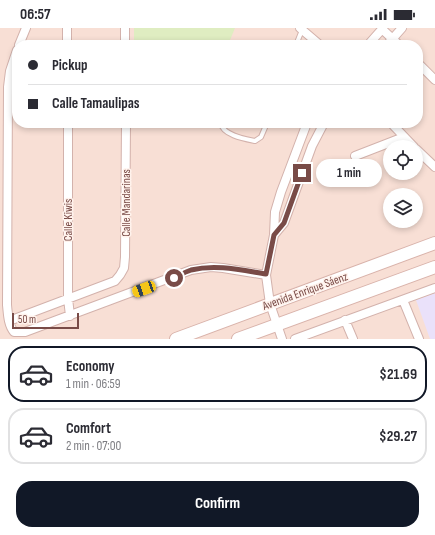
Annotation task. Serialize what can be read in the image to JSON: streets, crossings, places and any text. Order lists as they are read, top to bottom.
{
  "streets": {
    "street": ["Calle Mandarinas", "Calle Kiwis", "Avenida Enrique Sáenz"]
  },
  "crossings": [
    ["Calle Mandarinas", "Calle Kiwis"]
  ],
  "scale_bar": "50 m",
  "page": {
    "status": "06:57",
    "banner": ["Pickup", "Calle Tamaulipas"],
    "bubble": "1 min",
    "scale": "50 m",
    "list": [
      {
        "name": "Economy",
        "note": "1 min · 06:59",
        "value": "$21.69"
      },
      {
        "name": "Comfort",
        "note": "2 min · 07:00",
        "value": "$29.27"
      }
    ],
    "buttons": "Confirm"
  }
}
